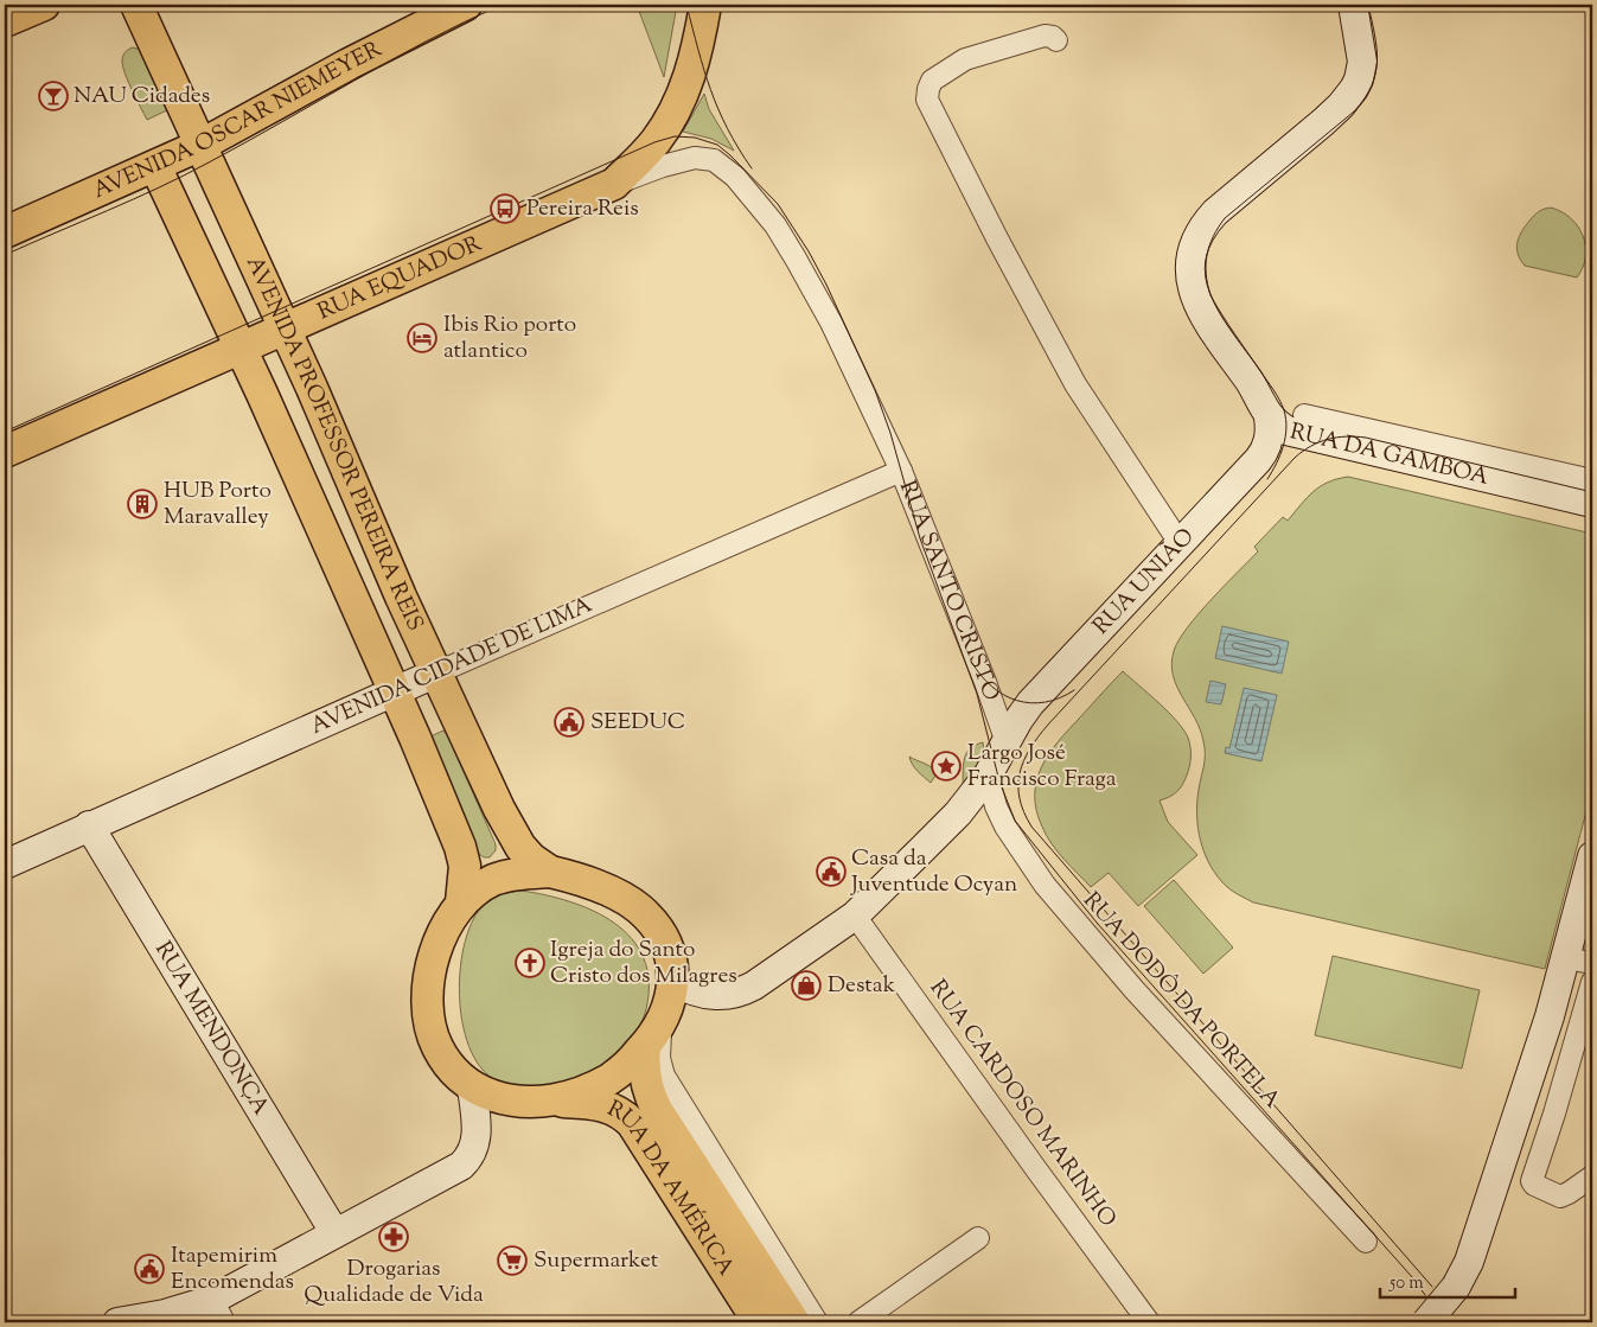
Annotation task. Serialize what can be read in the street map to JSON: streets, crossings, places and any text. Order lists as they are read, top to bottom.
{
  "streets": {
    "main road": [
      "AVENIDA OSCAR NIEMEYER",
      "RUA EQUADOR",
      "AVENIDA PROFESSOR PEREIRA REIS",
      "RUA DA AMÉRICA"
    ],
    "street": [
      "RUA DA GAMBOA",
      "RUA UNIÃO",
      "RUA SANTO CRISTO",
      "AVENIDA CIDADE DE LIMA",
      "RUA DODÔ DA PORTELA",
      "RUA MENDONÇA",
      "RUA CARDOSO MARINHO"
    ]
  },
  "crossings": [
    ["AVENIDA OSCAR NIEMEYER", "AVENIDA PROFESSOR PEREIRA REIS"],
    ["RUA EQUADOR", "AVENIDA PROFESSOR PEREIRA REIS"],
    ["RUA EQUADOR", "RUA SANTO CRISTO"],
    ["AVENIDA PROFESSOR PEREIRA REIS", "AVENIDA CIDADE DE LIMA"],
    ["RUA DA GAMBOA", "RUA UNIÃO"],
    ["RUA UNIÃO", "RUA SANTO CRISTO"],
    ["RUA SANTO CRISTO", "AVENIDA CIDADE DE LIMA"],
    ["AVENIDA CIDADE DE LIMA", "RUA MENDONÇA"]
  ],
  "places": {
    "bar": ["NAU Cidades"],
    "bus stop": ["Pereira Reis"],
    "hotel": ["Ibis Rio porto atlantico"],
    "building": ["HUB Porto Maravalley"],
    "public building": ["SEEDUC", "Casa da Juventude Ocyan", "Itapemirim Encomendas"],
    "place": ["Largo José Francisco Fraga"],
    "church": ["Igreja do Santo Cristo dos Milagres"],
    "shop": ["Destak"],
    "pharmacy": ["Drogarias Qualidade de Vida"],
    "supermarket": ["Supermarket"]
  },
  "scale_bar": "50 m"
}
